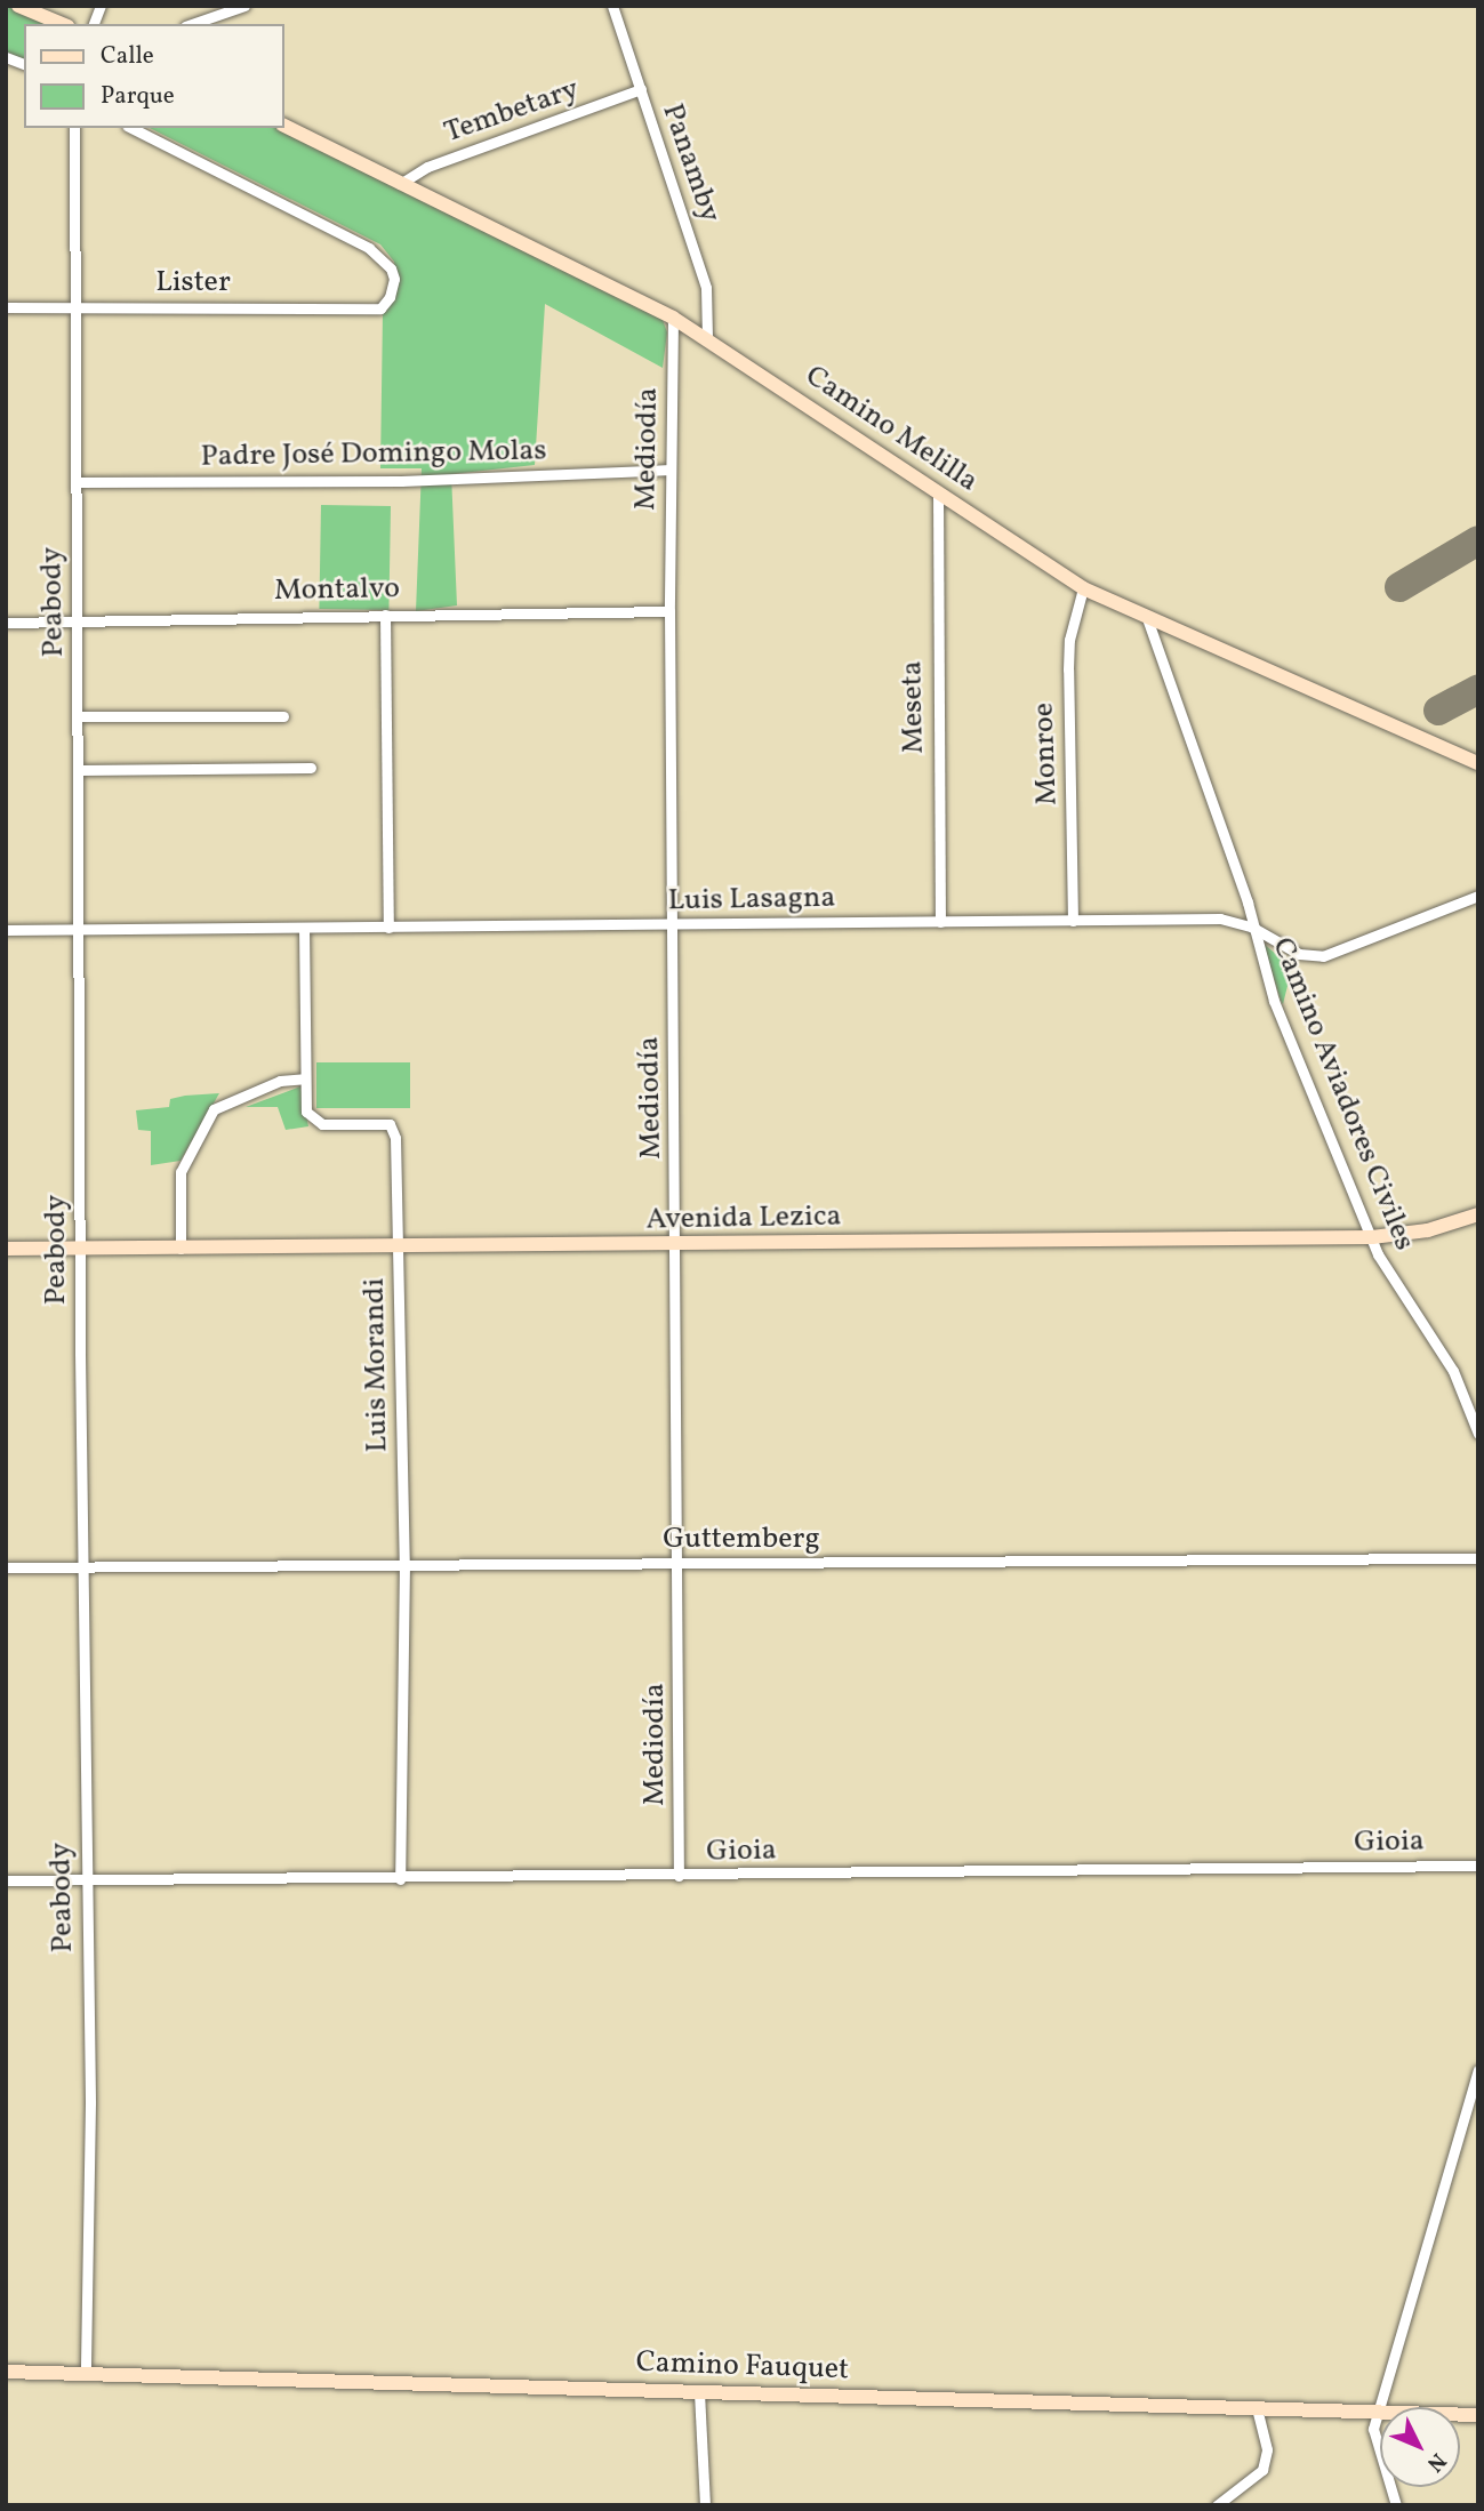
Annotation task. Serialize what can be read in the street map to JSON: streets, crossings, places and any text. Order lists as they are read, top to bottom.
{
  "streets": {
    "street": [
      "Tembetary",
      "Panamby",
      "Lister",
      "Camino Melilla",
      "Mediodía",
      "Padre José Domingo Molas",
      "Montalvo",
      "Peabody",
      "Meseta",
      "Monroe",
      "Luis Lasagna",
      "Camino Aviadores Civiles",
      "Avenida Lezica",
      "Luis Morandi",
      "Guttemberg",
      "Gioia",
      "Camino Fauquet"
    ]
  },
  "crossings": [
    ["Tembetary", "Panamby"],
    ["Tembetary", "Camino Melilla"],
    ["Panamby", "Camino Melilla"],
    ["Lister", "Peabody"],
    ["Camino Melilla", "Mediodía"],
    ["Camino Melilla", "Meseta"],
    ["Camino Melilla", "Monroe"],
    ["Camino Melilla", "Camino Aviadores Civiles"],
    ["Mediodía", "Padre José Domingo Molas"],
    ["Mediodía", "Montalvo"],
    ["Mediodía", "Luis Lasagna"],
    ["Mediodía", "Avenida Lezica"],
    ["Mediodía", "Guttemberg"],
    ["Mediodía", "Gioia"],
    ["Padre José Domingo Molas", "Peabody"],
    ["Montalvo", "Peabody"],
    ["Peabody", "Luis Lasagna"],
    ["Peabody", "Avenida Lezica"],
    ["Peabody", "Guttemberg"],
    ["Peabody", "Gioia"],
    ["Peabody", "Camino Fauquet"],
    ["Meseta", "Luis Lasagna"],
    ["Monroe", "Luis Lasagna"],
    ["Luis Lasagna", "Camino Aviadores Civiles"],
    ["Luis Lasagna", "Luis Morandi"],
    ["Camino Aviadores Civiles", "Avenida Lezica"],
    ["Avenida Lezica", "Luis Morandi"],
    ["Luis Morandi", "Guttemberg"],
    ["Luis Morandi", "Gioia"]
  ],
  "legend": ["Calle", "Parque"],
  "north": "bottom right"
}
